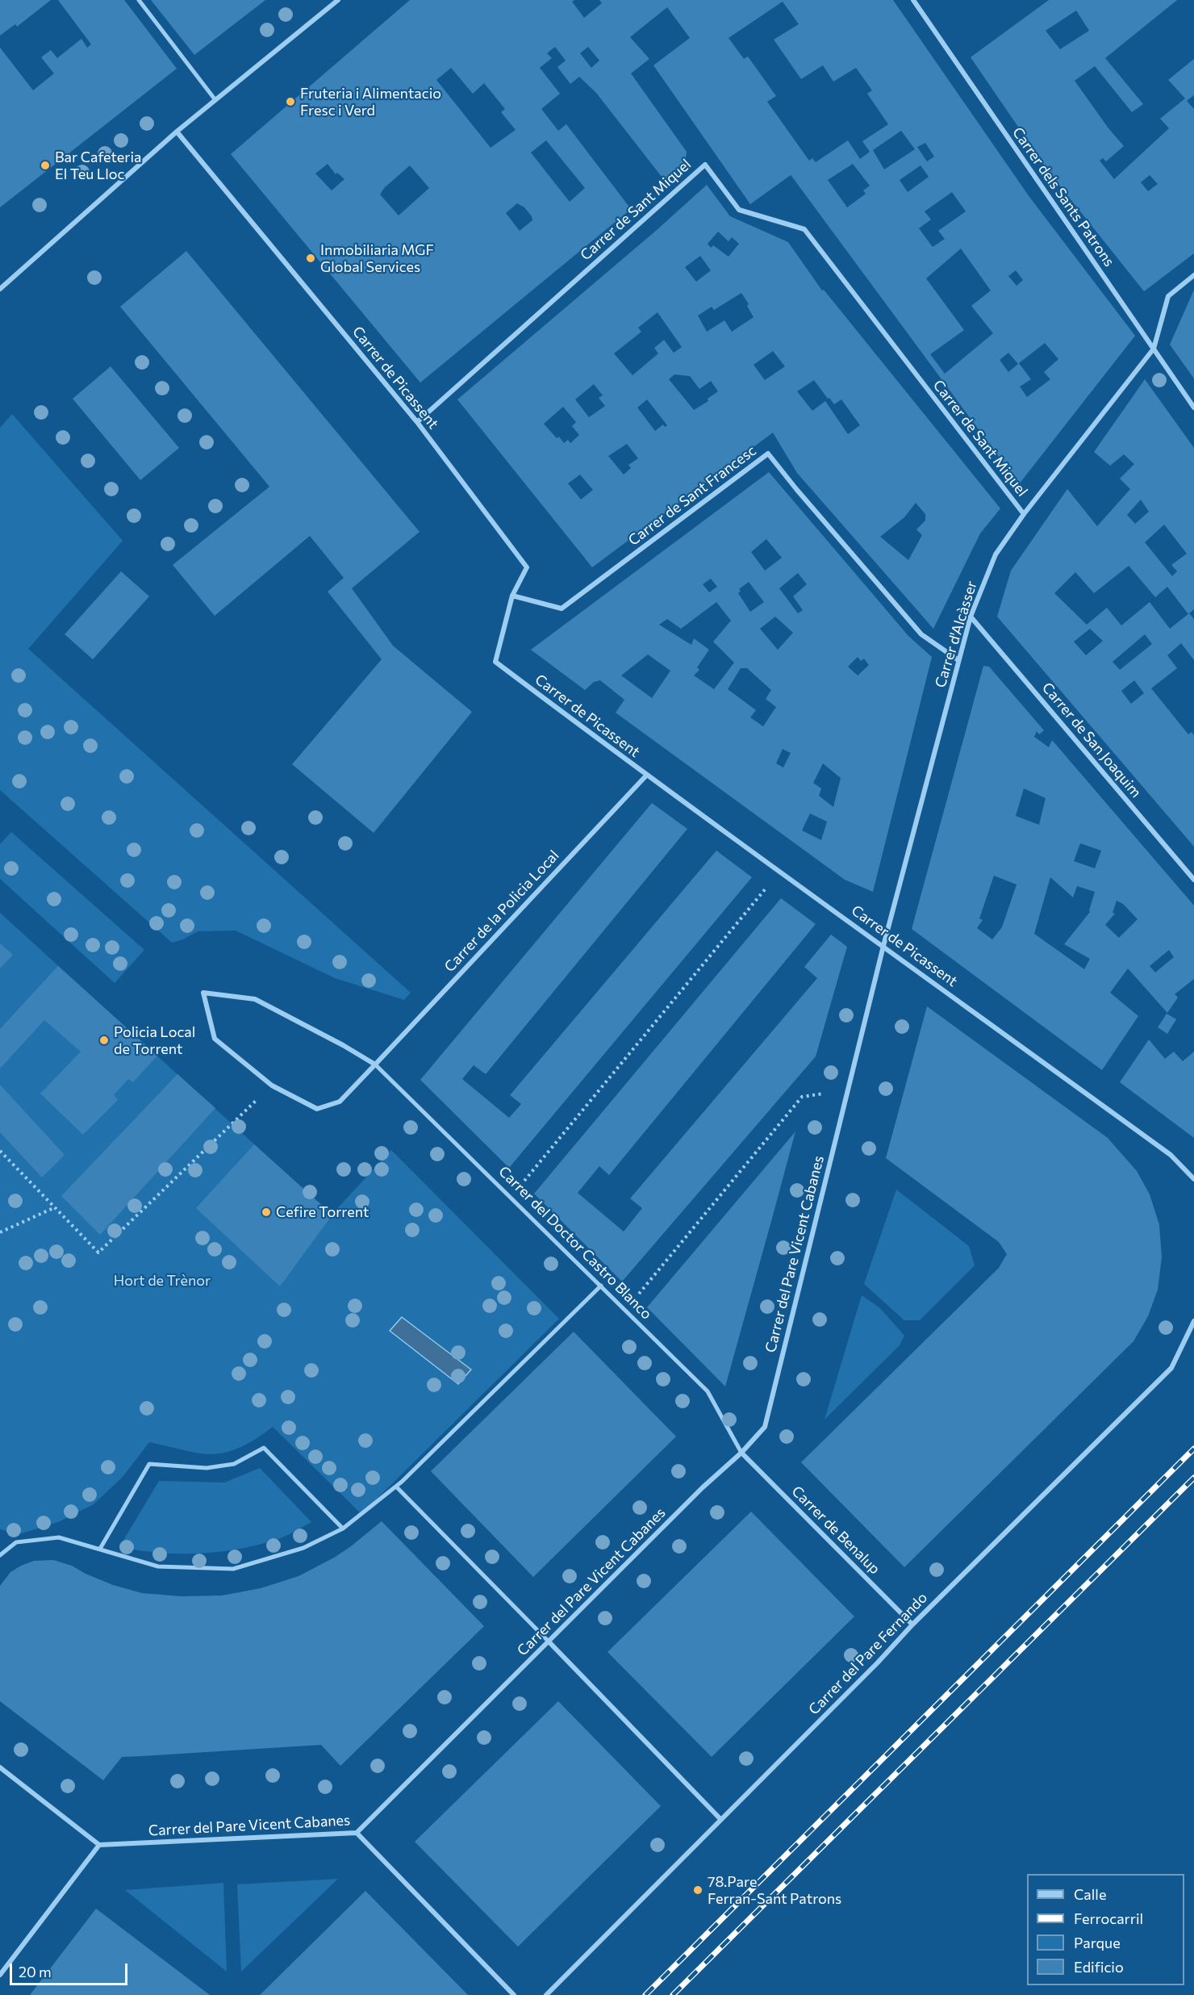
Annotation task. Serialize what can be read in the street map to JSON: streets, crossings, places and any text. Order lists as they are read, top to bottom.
{
  "streets": {
    "street": [
      "Carrer dels Sants Patrons",
      "Carrer de Sant Miquel",
      "Carrer de Picassent",
      "Carrer de Sant Francesc",
      "Carrer d'Alcàsser",
      "Carrer de San Joaquim",
      "Carrer de la Policia Local",
      "Carrer del Doctor Castro Blanco",
      "Carrer del Pare Vicent Cabanes",
      "Carrer de Benalup",
      "Carrer del Pare Fernando"
    ]
  },
  "crossings": [
    ["Carrer dels Sants Patrons", "Carrer d'Alcàsser"],
    ["Carrer de Sant Miquel", "Carrer de Picassent"],
    ["Carrer de Sant Miquel", "Carrer d'Alcàsser"],
    ["Carrer de Picassent", "Carrer de Sant Francesc"],
    ["Carrer de Picassent", "Carrer d'Alcàsser"],
    ["Carrer de Picassent", "Carrer de la Policia Local"],
    ["Carrer de Picassent", "Carrer del Pare Vicent Cabanes"],
    ["Carrer de Sant Francesc", "Carrer d'Alcàsser"],
    ["Carrer d'Alcàsser", "Carrer de San Joaquim"],
    ["Carrer d'Alcàsser", "Carrer del Pare Vicent Cabanes"],
    ["Carrer de la Policia Local", "Carrer del Doctor Castro Blanco"],
    ["Carrer del Doctor Castro Blanco", "Carrer del Pare Vicent Cabanes"],
    ["Carrer del Doctor Castro Blanco", "Carrer de Benalup"],
    ["Carrer del Pare Vicent Cabanes", "Carrer de Benalup"],
    ["Carrer de Benalup", "Carrer del Pare Fernando"]
  ],
  "parks": ["Hort de Trènor"],
  "places": [
    "Fruteria i Alimentacio Fresc i Verd",
    "Bar Cafeteria El Teu Lloc",
    "Inmobiliaria MGF Global Services",
    "Policia Local de Torrent",
    "Cefire Torrent",
    "78.Pare Ferran-Sant Patrons"
  ],
  "legend": [
    "Calle",
    "Ferrocarril",
    "Parque",
    "Edificio"
  ],
  "scale_bar": "20 m"
}
